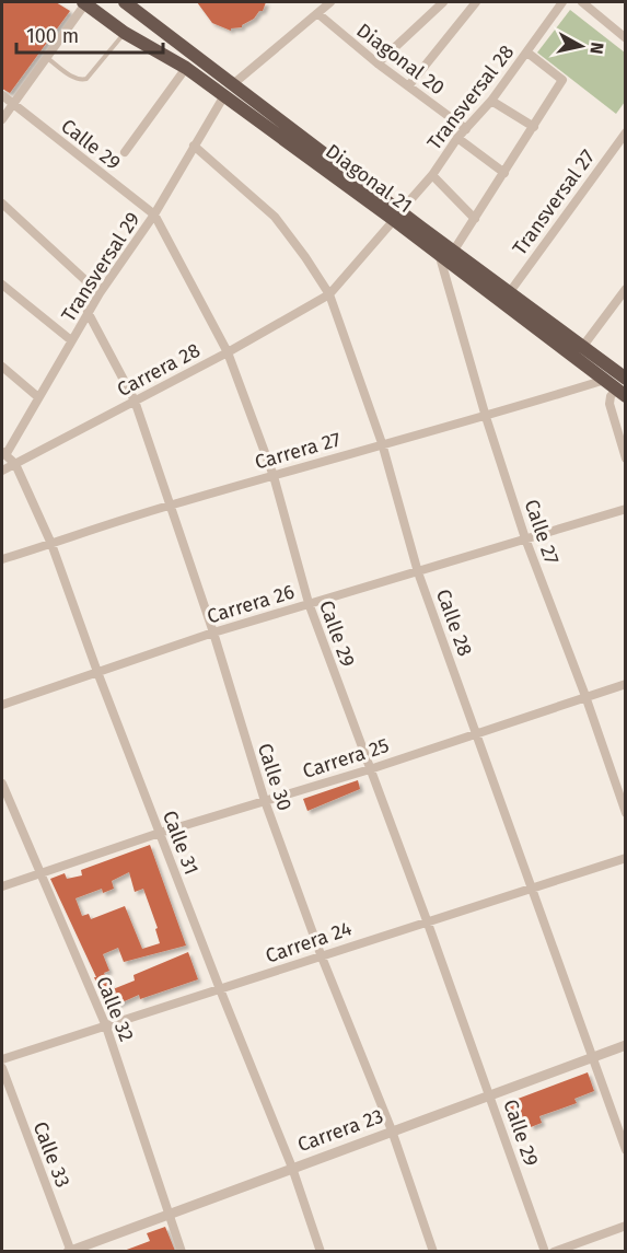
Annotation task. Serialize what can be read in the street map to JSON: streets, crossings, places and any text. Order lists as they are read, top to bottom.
{
  "streets": {
    "highway": ["Diagonal 21"],
    "street": [
      "Diagonal 20",
      "Transversal 28",
      "Calle 29",
      "Transversal 27",
      "Transversal 29",
      "Carrera 28",
      "Carrera 27",
      "Calle 27",
      "Carrera 26",
      "Calle 28",
      "Carrera 25",
      "Calle 30",
      "Calle 31",
      "Carrera 24",
      "Calle 32",
      "Carrera 23",
      "Calle 33"
    ]
  },
  "crossings": [
    ["Diagonal 20", "Transversal 28"],
    ["Transversal 28", "Diagonal 21"],
    ["Transversal 28", "Carrera 28"],
    ["Transversal 28", "Calle 28"],
    ["Calle 29", "Transversal 29"],
    ["Calle 29", "Carrera 28"],
    ["Calle 29", "Carrera 27"],
    ["Calle 29", "Carrera 26"],
    ["Calle 29", "Carrera 25"],
    ["Calle 29", "Carrera 24"],
    ["Calle 29", "Carrera 23"],
    ["Diagonal 21", "Transversal 27"],
    ["Diagonal 21", "Transversal 29"],
    ["Diagonal 21", "Carrera 27"],
    ["Diagonal 21", "Calle 27"],
    ["Transversal 29", "Calle 28"],
    ["Transversal 29", "Calle 30"],
    ["Transversal 29", "Calle 31"],
    ["Carrera 28", "Calle 28"],
    ["Carrera 28", "Calle 30"],
    ["Carrera 28", "Calle 31"],
    ["Carrera 27", "Calle 27"],
    ["Carrera 27", "Calle 28"],
    ["Carrera 27", "Calle 30"],
    ["Carrera 27", "Calle 31"],
    ["Calle 27", "Carrera 26"],
    ["Calle 27", "Carrera 25"],
    ["Carrera 26", "Calle 28"],
    ["Carrera 26", "Calle 30"],
    ["Carrera 26", "Calle 31"],
    ["Calle 28", "Carrera 25"],
    ["Calle 28", "Carrera 24"],
    ["Calle 28", "Carrera 23"],
    ["Carrera 25", "Calle 30"],
    ["Carrera 25", "Calle 31"],
    ["Carrera 25", "Calle 32"],
    ["Calle 30", "Carrera 24"],
    ["Calle 30", "Carrera 23"],
    ["Calle 31", "Carrera 24"],
    ["Calle 31", "Carrera 23"],
    ["Carrera 24", "Calle 32"],
    ["Calle 32", "Carrera 23"],
    ["Carrera 23", "Calle 33"]
  ],
  "scale_bar": "100 m",
  "north": "right"
}
